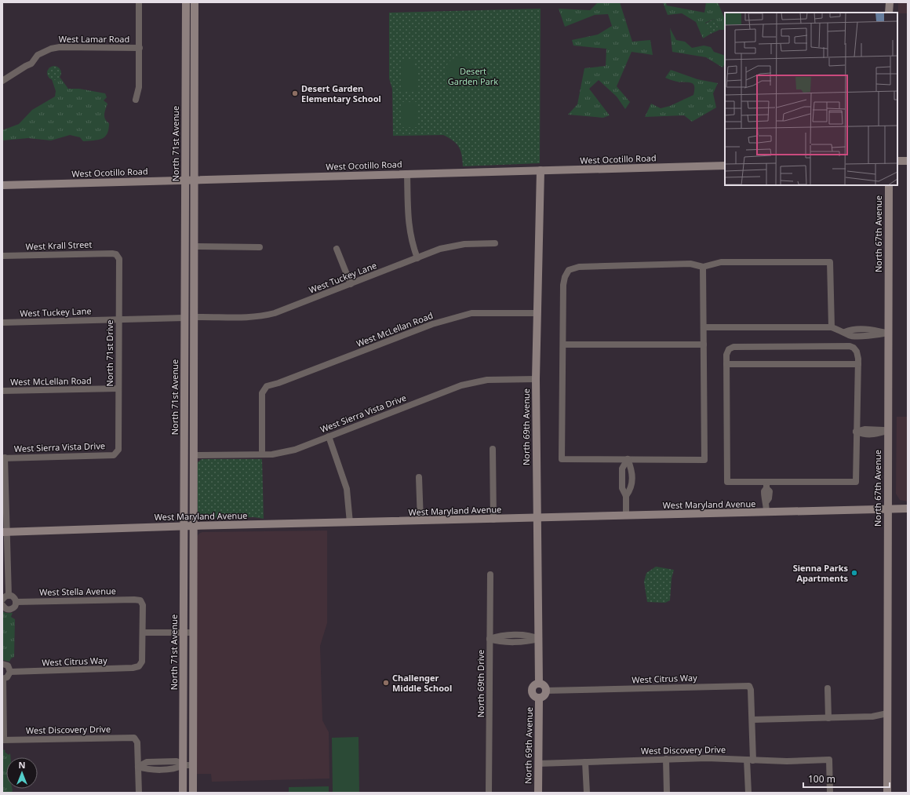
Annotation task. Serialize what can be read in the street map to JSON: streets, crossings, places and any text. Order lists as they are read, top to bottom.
{
  "streets": {
    "street": [
      "West Lamar Road",
      "North 71st Avenue",
      "West Ocotillo Road",
      "North 67th Avenue",
      "West Krall Street",
      "West Tuckey Lane",
      "West McLellan Road",
      "North 71st Drive",
      "West Sierra Vista Drive",
      "North 69th Avenue",
      "West Maryland Avenue",
      "West Stella Avenue",
      "West Citrus Way",
      "North 69th Drive",
      "West Discovery Drive"
    ]
  },
  "crossings": [
    ["North 71st Avenue", "West Ocotillo Road"],
    ["North 71st Avenue", "West Tuckey Lane"],
    ["North 71st Avenue", "West Maryland Avenue"],
    ["West Ocotillo Road", "North 69th Avenue"],
    ["North 67th Avenue", "West Maryland Avenue"],
    ["West Krall Street", "North 71st Drive"],
    ["West Tuckey Lane", "North 71st Drive"],
    ["West McLellan Road", "North 71st Drive"],
    ["West McLellan Road", "West Sierra Vista Drive"],
    ["West McLellan Road", "North 69th Avenue"],
    ["North 71st Drive", "West Sierra Vista Drive"],
    ["West Sierra Vista Drive", "North 69th Avenue"],
    ["North 69th Avenue", "West Maryland Avenue"],
    ["North 69th Avenue", "West Citrus Way"],
    ["North 69th Avenue", "West Discovery Drive"],
    ["West Stella Avenue", "West Citrus Way"],
    ["West Citrus Way", "West Discovery Drive"]
  ],
  "parks": ["Desert Garden Park"],
  "places": ["Desert Garden Elementary School", "Sienna Parks Apartments", "Challenger Middle School"],
  "scale_bar": "100 m",
  "north": "top"
}
